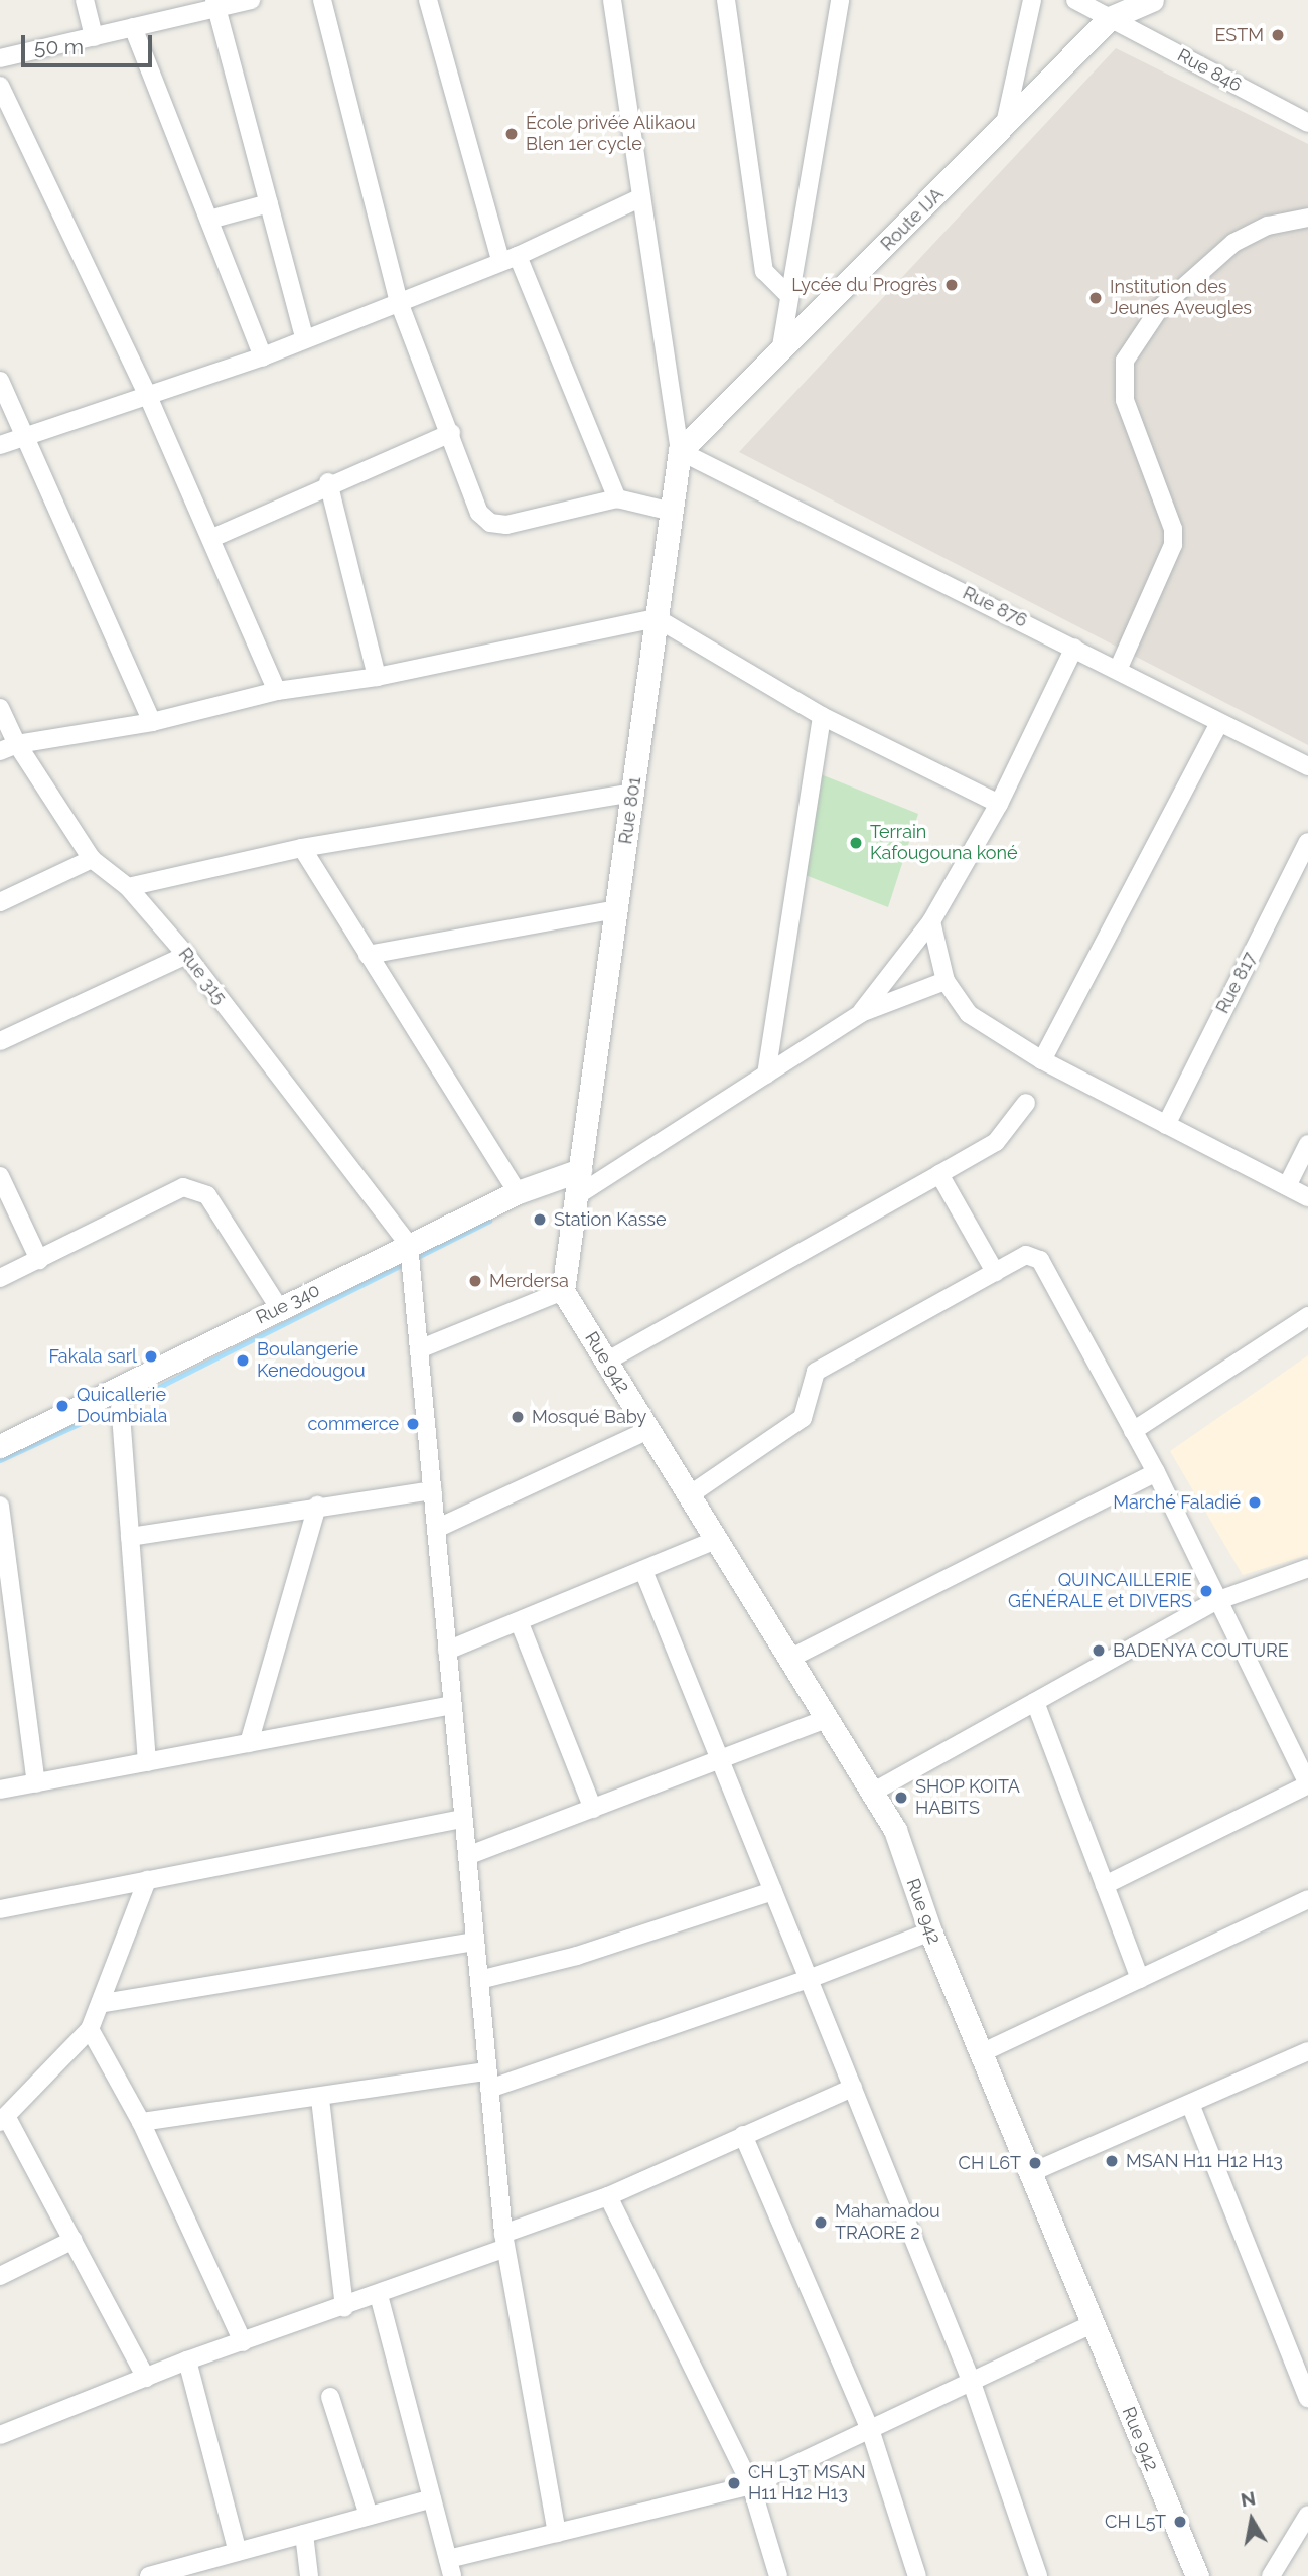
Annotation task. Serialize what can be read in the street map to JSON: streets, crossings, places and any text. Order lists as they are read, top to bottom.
{
  "streets": {
    "street": [
      "Rue 846",
      "Route IJA",
      "Rue 876",
      "Rue 801",
      "Rue 315",
      "Rue 817",
      "Rue 340",
      "Rue 942"
    ]
  },
  "crossings": [
    ["Rue 846", "Route IJA"],
    ["Route IJA", "Rue 876"],
    ["Route IJA", "Rue 801"],
    ["Rue 876", "Rue 801"],
    ["Rue 801", "Rue 340"],
    ["Rue 801", "Rue 942"],
    ["Rue 315", "Rue 340"]
  ],
  "places": [
    "ESTM",
    "École privée Alikaou Blen 1er cycle",
    "Lycée du Progrès",
    "Institution des Jeunes Aveugles",
    "Terrain Kafougouna koné",
    "Station Kasse",
    "Merdersa",
    "Fakala sarl",
    "Boulangerie Kenedougou",
    "Quicallerie Doumbiala",
    "Mosqué Baby",
    "commerce",
    "Marché Faladié",
    "QUINCAILLERIE GÉNÉRALE et DIVERS",
    "BADENYA COUTURE",
    "SHOP KOITA HABITS",
    "MSAN H11 H12 H13",
    "CH L6T",
    "Mahamadou TRAORE 2",
    "CH L3T MSAN H11 H12 H13",
    "CH L5T"
  ],
  "scale_bar": "50 m",
  "north": "top"
}
